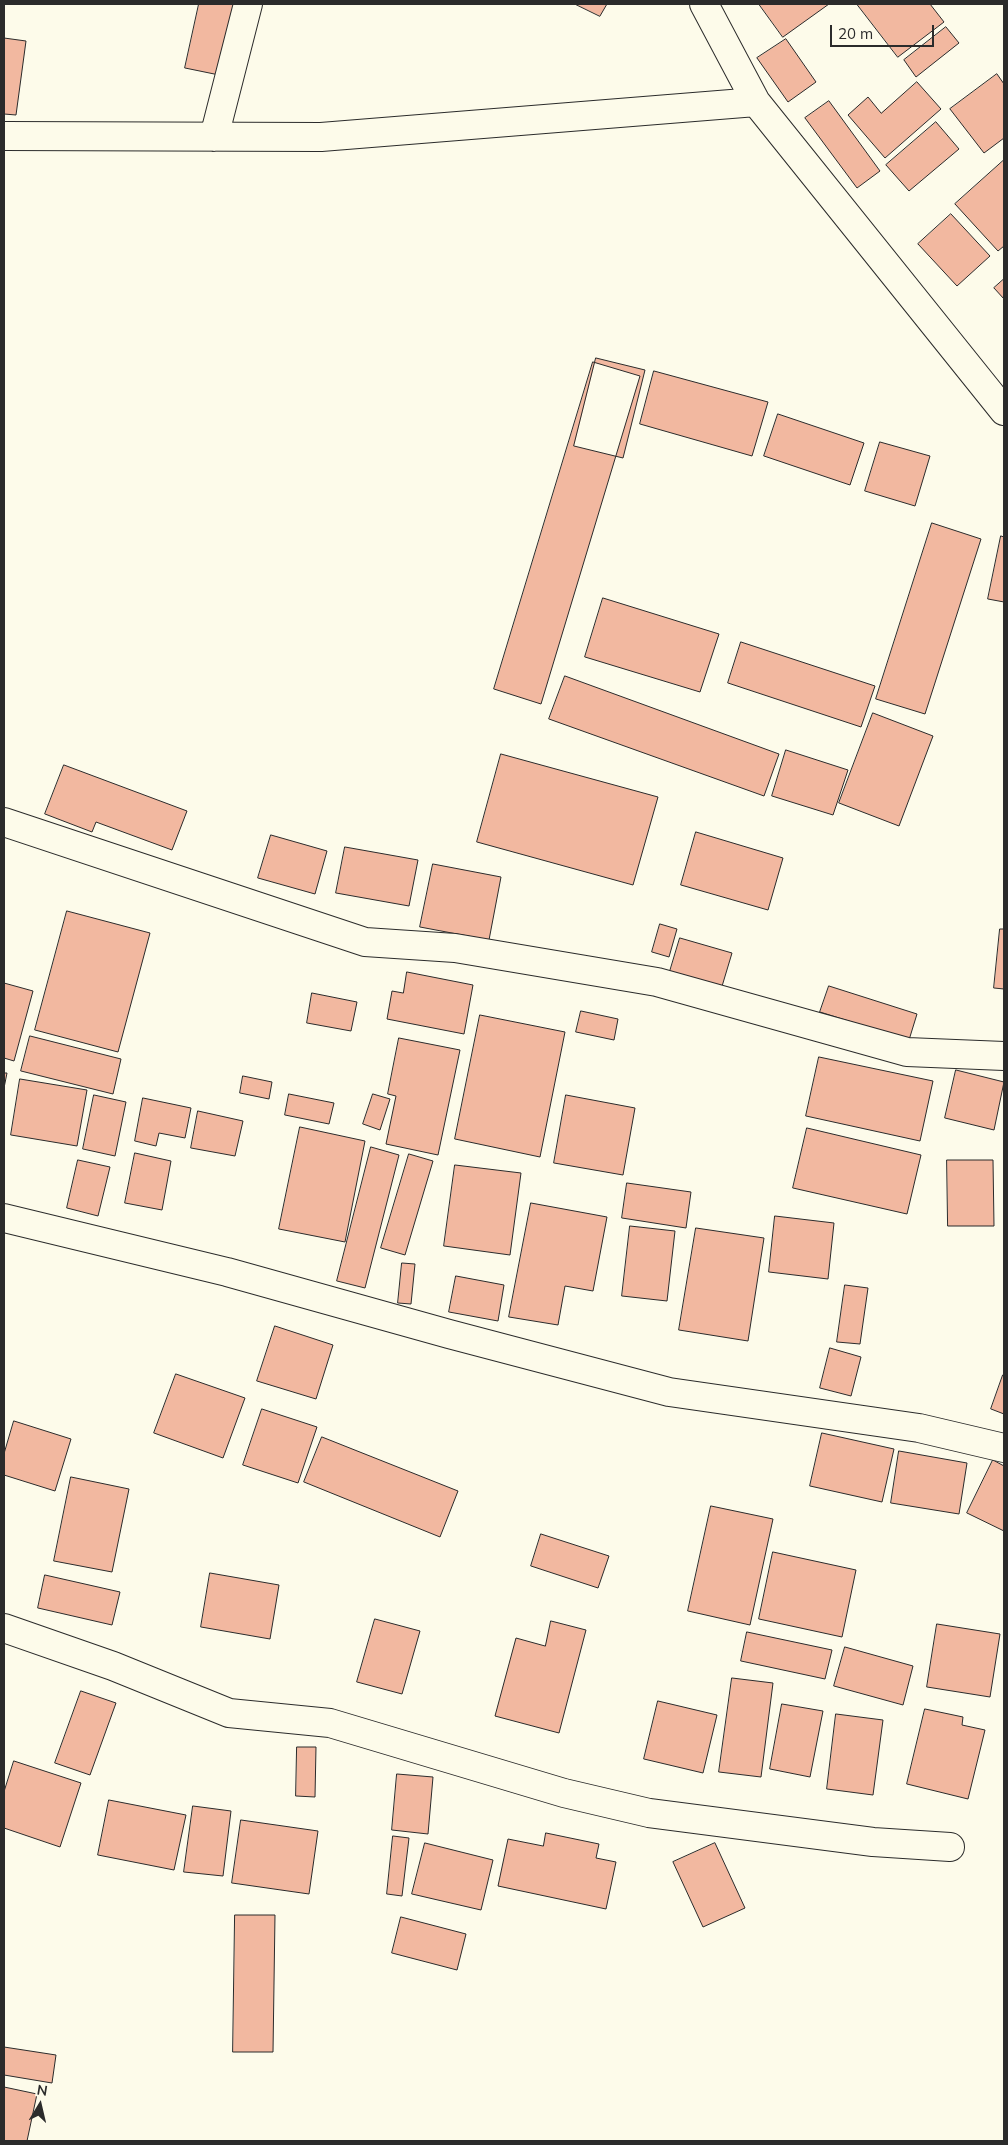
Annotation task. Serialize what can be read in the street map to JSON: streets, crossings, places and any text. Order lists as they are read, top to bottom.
{
  "scale_bar": "20 m",
  "north": "top"
}
